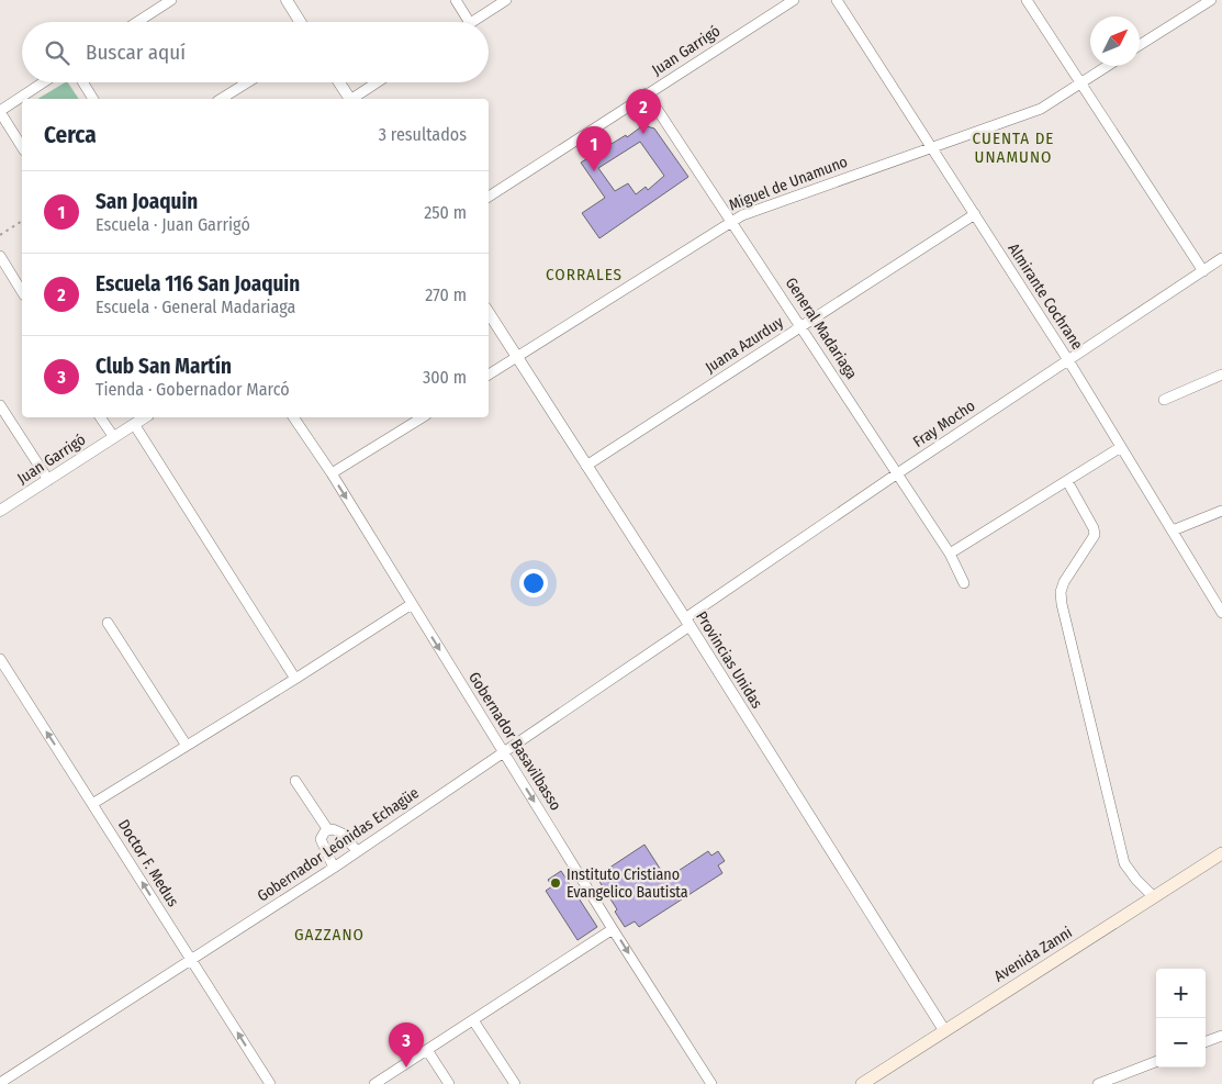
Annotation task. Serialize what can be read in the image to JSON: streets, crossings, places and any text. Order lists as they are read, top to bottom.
{
  "streets": {
    "main road": ["Avenida Zanni"],
    "street": [
      "Juan Garrigó",
      "Miguel de Unamuno",
      "Almirante Cochrane",
      "General Madariaga",
      "Juana Azurduy",
      "Fray Mocho",
      "Provincias Unidas",
      "Gobernador Basavilbasso",
      "Gobernador Leónidas Echagüe",
      "Doctor F. Medus"
    ]
  },
  "crossings": [
    ["Juan Garrigó", "General Madariaga"],
    ["Miguel de Unamuno", "Almirante Cochrane"],
    ["Miguel de Unamuno", "General Madariaga"],
    ["Miguel de Unamuno", "Provincias Unidas"],
    ["Almirante Cochrane", "Juana Azurduy"],
    ["Almirante Cochrane", "Fray Mocho"],
    ["General Madariaga", "Juana Azurduy"],
    ["General Madariaga", "Fray Mocho"],
    ["Juana Azurduy", "Provincias Unidas"],
    ["Fray Mocho", "Provincias Unidas"],
    ["Fray Mocho", "Gobernador Leónidas Echagüe"],
    ["Provincias Unidas", "Gobernador Leónidas Echagüe"],
    ["Provincias Unidas", "Avenida Zanni"],
    ["Gobernador Basavilbasso", "Gobernador Leónidas Echagüe"],
    ["Gobernador Leónidas Echagüe", "Doctor F. Medus"]
  ],
  "one_way": ["Gobernador Basavilbasso", "Doctor F. Medus"],
  "districts": ["CUENTA DE UNAMUNO", "CORRALES", "GAZZANO"],
  "places": ["Instituto Cristiano Evangelico Bautista"],
  "north": "top right",
  "page": {
    "search": "Buscar aquí",
    "pins": ["2", "1", "3"],
    "heading": ["Cerca", "3 resultados"],
    "list": [
      {
        "mark": "1",
        "name": "San Joaquin",
        "note": "Escuela · Juan Garrigó",
        "value": "250 m"
      },
      {
        "mark": "2",
        "name": "Escuela 116 San Joaquin",
        "note": "Escuela · General Madariaga",
        "value": "270 m"
      },
      {
        "mark": "3",
        "name": "Club San Martín",
        "note": "Tienda · Gobernador Marcó",
        "value": "300 m"
      }
    ],
    "map_buttons": ["+", "−"]
  }
}
